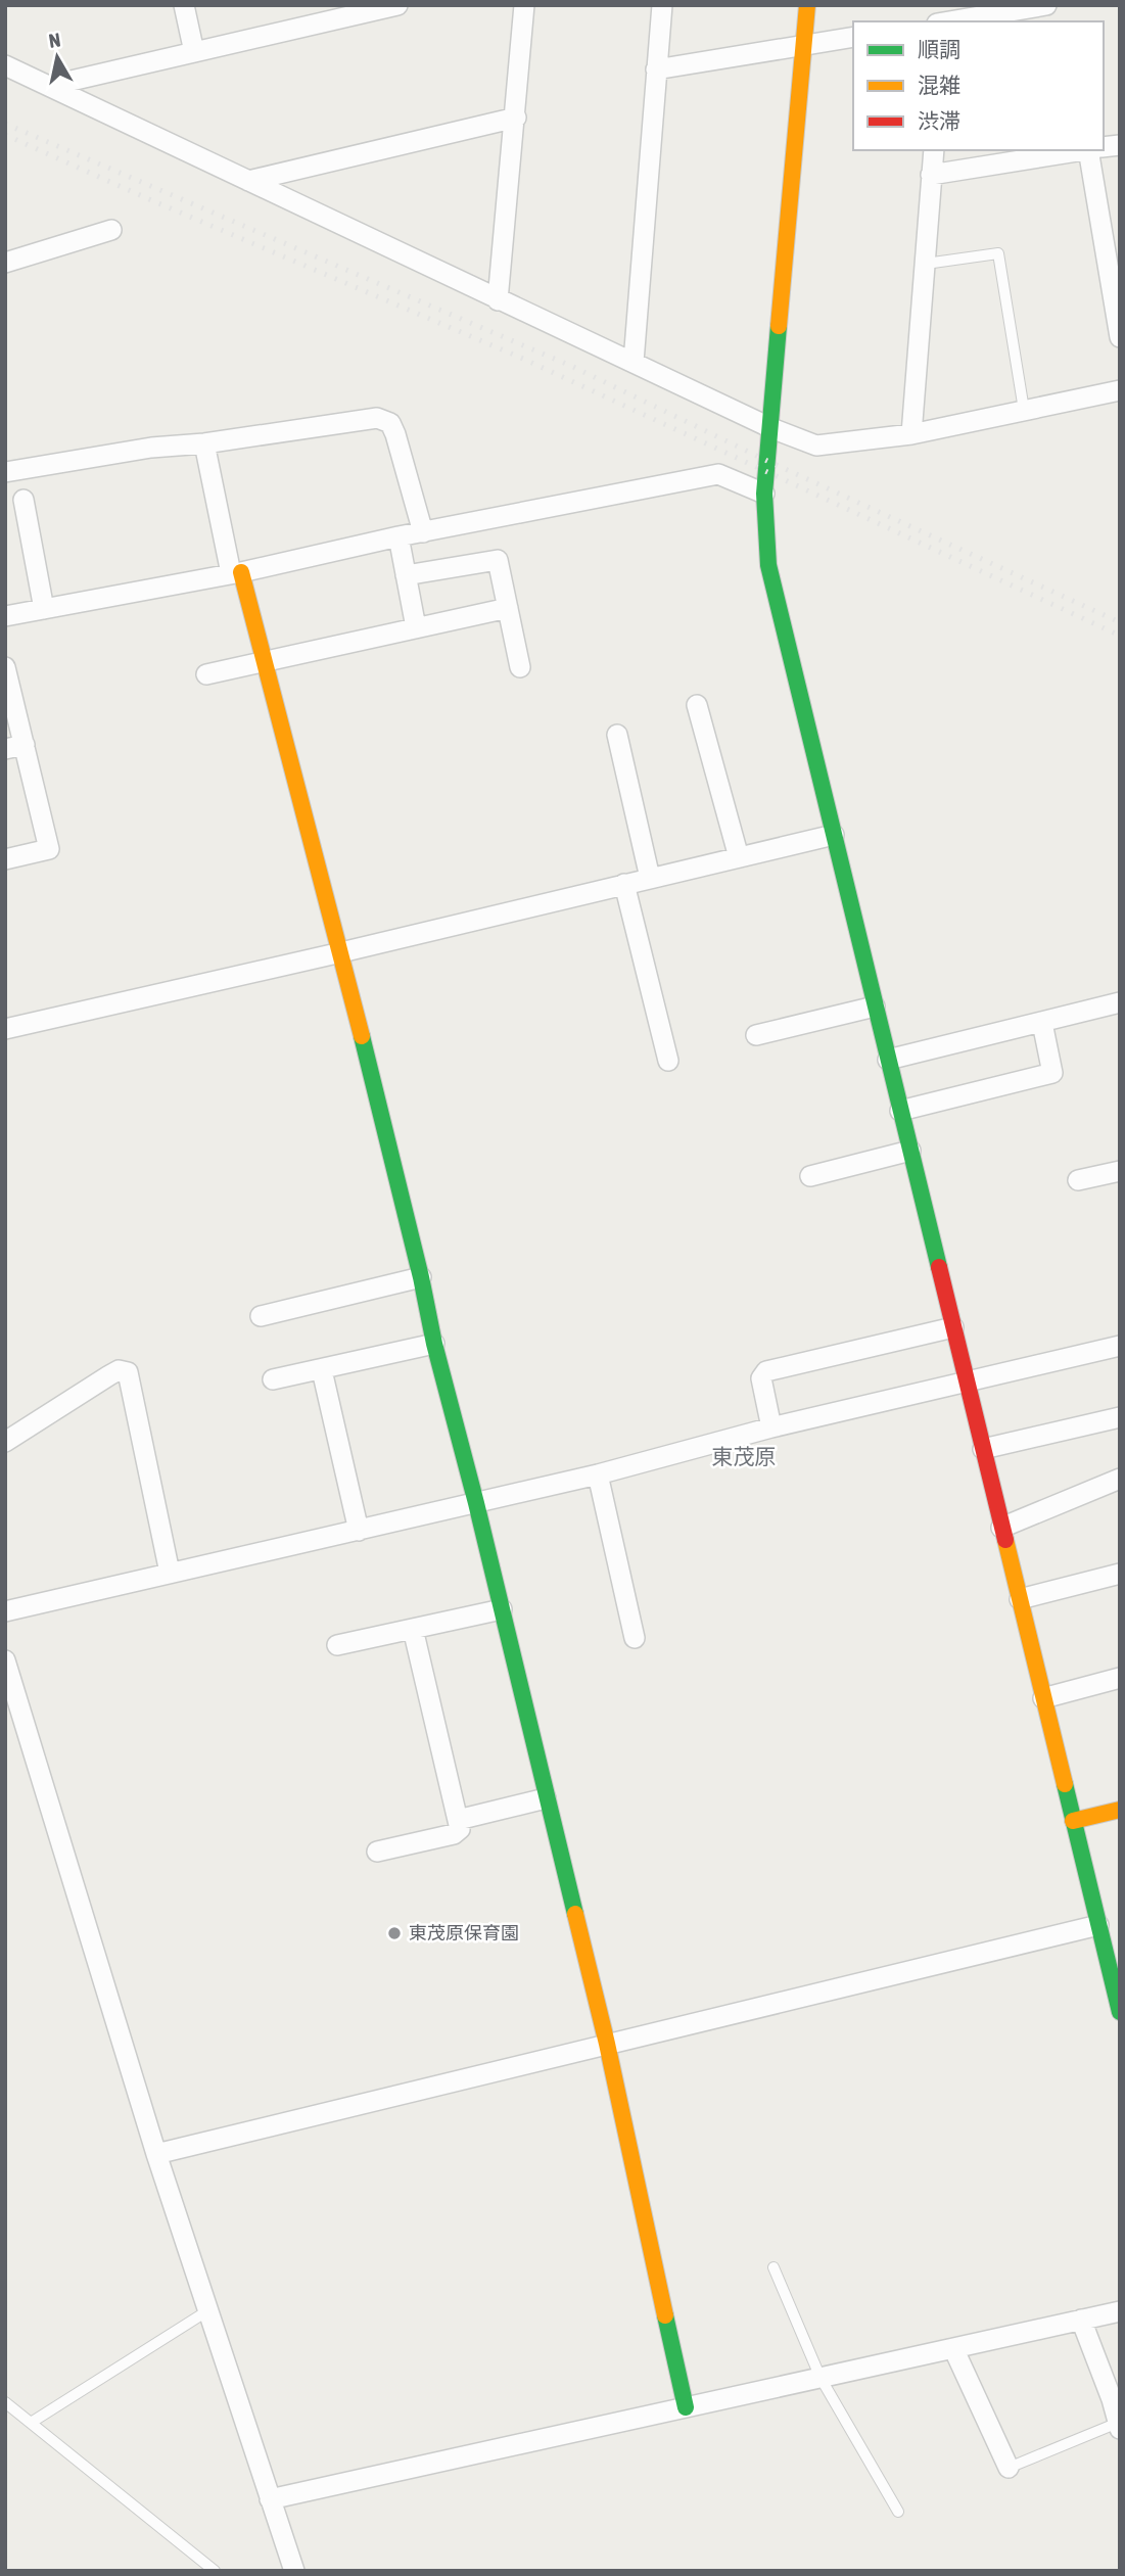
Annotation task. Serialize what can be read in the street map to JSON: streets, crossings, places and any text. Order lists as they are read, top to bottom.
{
  "districts": ["東茂原"],
  "places": ["東茂原保育園"],
  "legend": ["順調", "混雑", "渋滞"],
  "north": "top"
}
